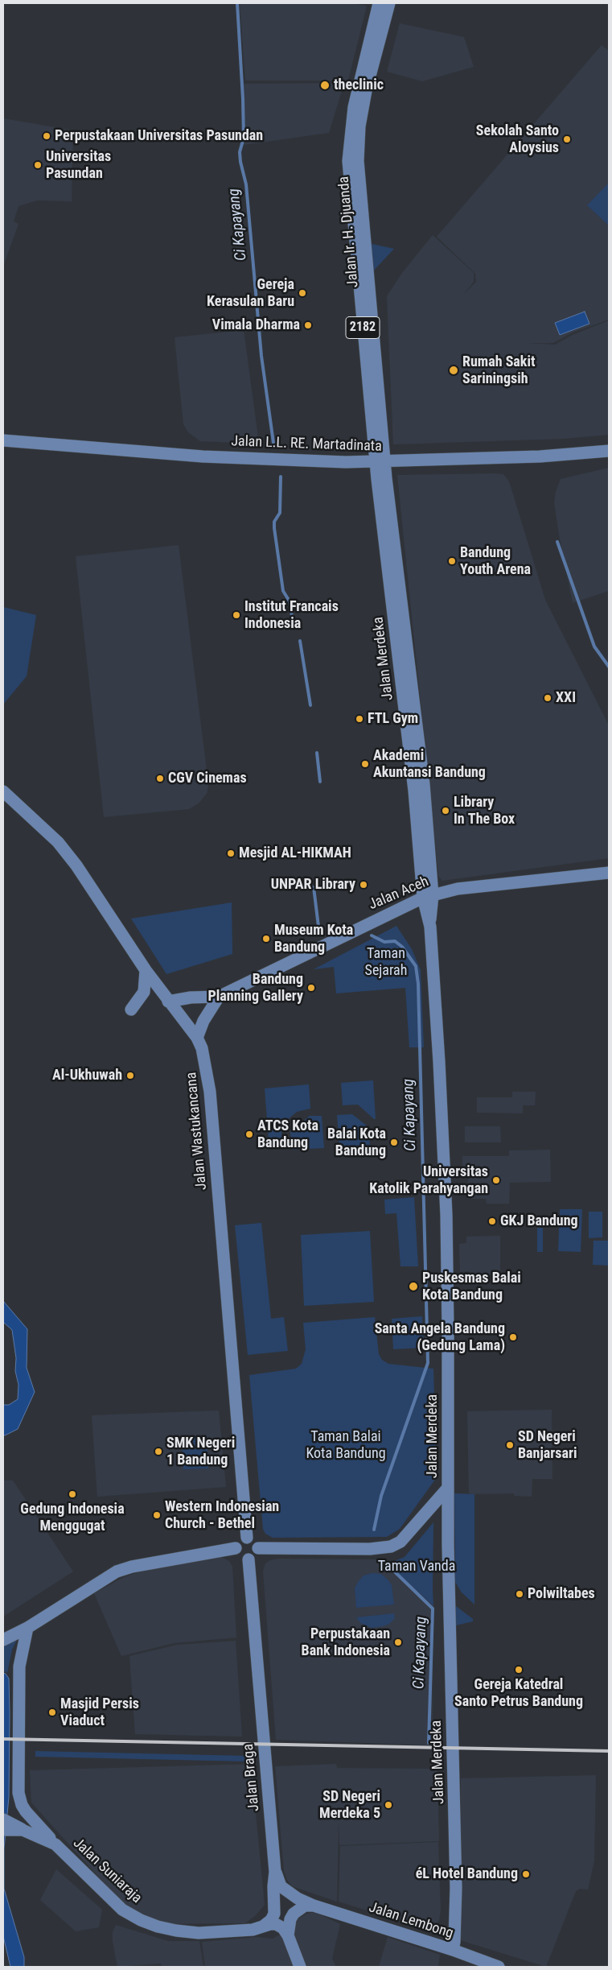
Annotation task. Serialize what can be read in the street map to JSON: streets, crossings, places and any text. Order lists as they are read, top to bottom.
{
  "streets": {
    "main road": [
      "Jalan Ir. H. Djuanda",
      "2182",
      "Jalan L.L. RE. Martadinata",
      "Jalan Merdeka",
      "Jalan Aceh",
      "Jalan Wastukancana",
      "Jalan Braga",
      "Jalan Suniaraja",
      "Jalan Lembong"
    ]
  },
  "crossings": [
    ["Jalan Ir. H. Djuanda", "Jalan L.L. RE. Martadinata"],
    ["Jalan Ir. H. Djuanda", "Jalan Merdeka"],
    ["Jalan L.L. RE. Martadinata", "Jalan Merdeka"],
    ["Jalan Merdeka", "Jalan Aceh"],
    ["Jalan Merdeka", "Jalan Lembong"],
    ["Jalan Aceh", "Jalan Wastukancana"],
    ["Jalan Wastukancana", "Jalan Braga"],
    ["Jalan Braga", "Jalan Suniaraja"],
    ["Jalan Braga", "Jalan Lembong"]
  ],
  "water": ["Ci Kapayang"],
  "parks": ["Taman Sejarah", "Taman Balai Kota Bandung", "Taman Vanda"],
  "places": [
    "theclinic",
    "Perpustakaan Universitas Pasundan",
    "Sekolah Santo Aloysius",
    "Universitas Pasundan",
    "Gereja Kerasulan Baru",
    "Vimala Dharma",
    "Rumah Sakit Sariningsih",
    "Bandung Youth Arena",
    "Institut Francais Indonesia",
    "XXI",
    "FTL Gym",
    "Akademi Akuntansi Bandung",
    "CGV Cinemas",
    "Library In The Box",
    "Mesjid AL-HIKMAH",
    "UNPAR Library",
    "Museum Kota Bandung",
    "Bandung Planning Gallery",
    "Al-Ukhuwah",
    "ATCS Kota Bandung",
    "Balai Kota Bandung",
    "Universitas Katolik Parahyangan",
    "GKJ Bandung",
    "Puskesmas Balai Kota Bandung",
    "Santa Angela Bandung (Gedung Lama)",
    "SD Negeri Banjarsari",
    "SMK Negeri 1 Bandung",
    "Gedung Indonesia Menggugat",
    "Western Indonesian Church - Bethel",
    "Polwiltabes",
    "Perpustakaan Bank Indonesia",
    "Gereja Katedral Santo Petrus Bandung",
    "Masjid Persis Viaduct",
    "SD Negeri Merdeka 5",
    "éL Hotel Bandung"
  ]
}
